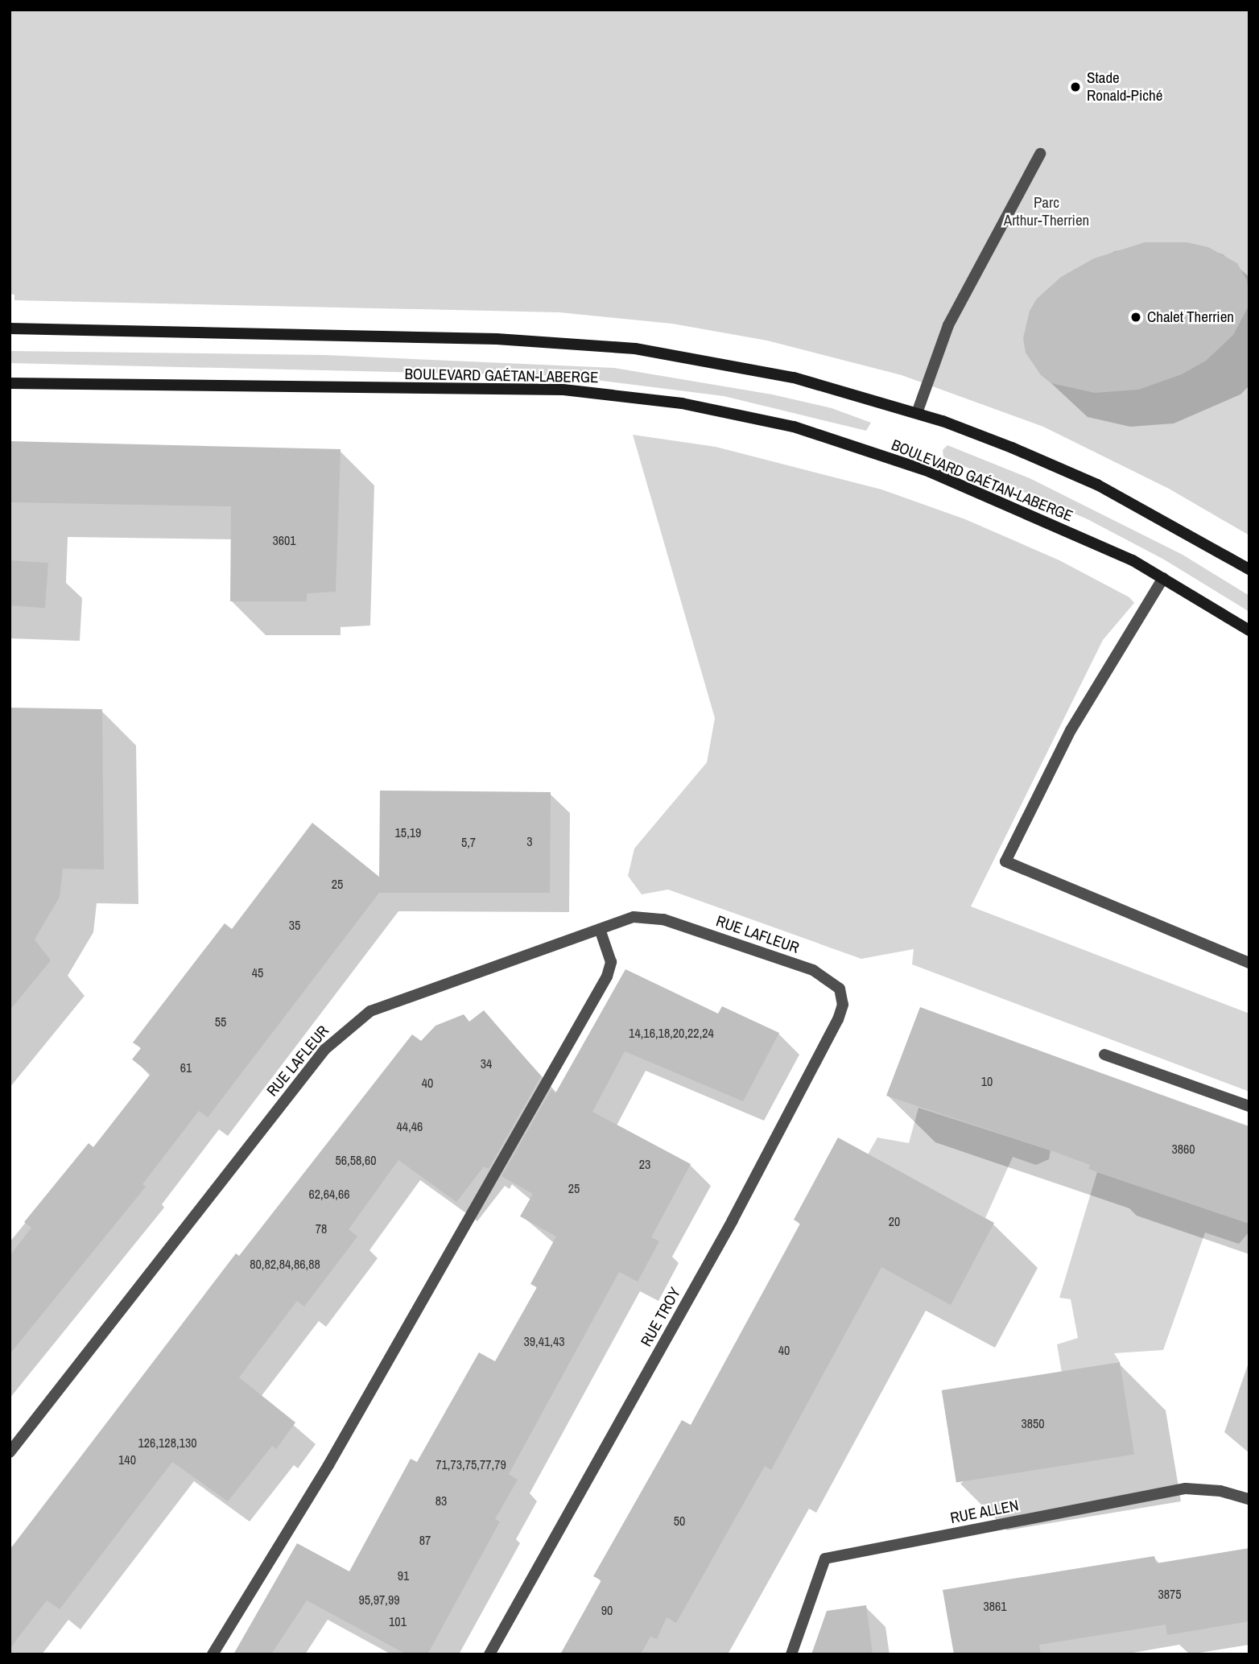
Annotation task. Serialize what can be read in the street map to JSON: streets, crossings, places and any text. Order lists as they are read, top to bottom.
{
  "streets": {
    "main road": ["BOULEVARD GAÉTAN-LABERGE"],
    "street": ["RUE LAFLEUR", "RUE TROY", "RUE ALLEN"]
  },
  "crossings": [
    ["RUE LAFLEUR", "RUE TROY"]
  ],
  "parks": ["Parc Arthur-Therrien"],
  "places": ["Stade Ronald-Piché", "Chalet Therrien"],
  "house_numbers": [
    "3601",
    "15,19",
    "3",
    "5,7",
    "25",
    "35",
    "45",
    "55",
    "14,16,18,20,22,24",
    "34",
    "61",
    "10",
    "40",
    "44,46",
    "3860",
    "56,58,60",
    "23",
    "25",
    "62,64,66",
    "20",
    "78",
    "80,82,84,86,88",
    "39,41,43",
    "40",
    "3850",
    "126,128,130",
    "140",
    "71,73,75,77,79",
    "83",
    "50",
    "87",
    "91",
    "3875",
    "95,97,99",
    "3861",
    "90",
    "101"
  ]
}
